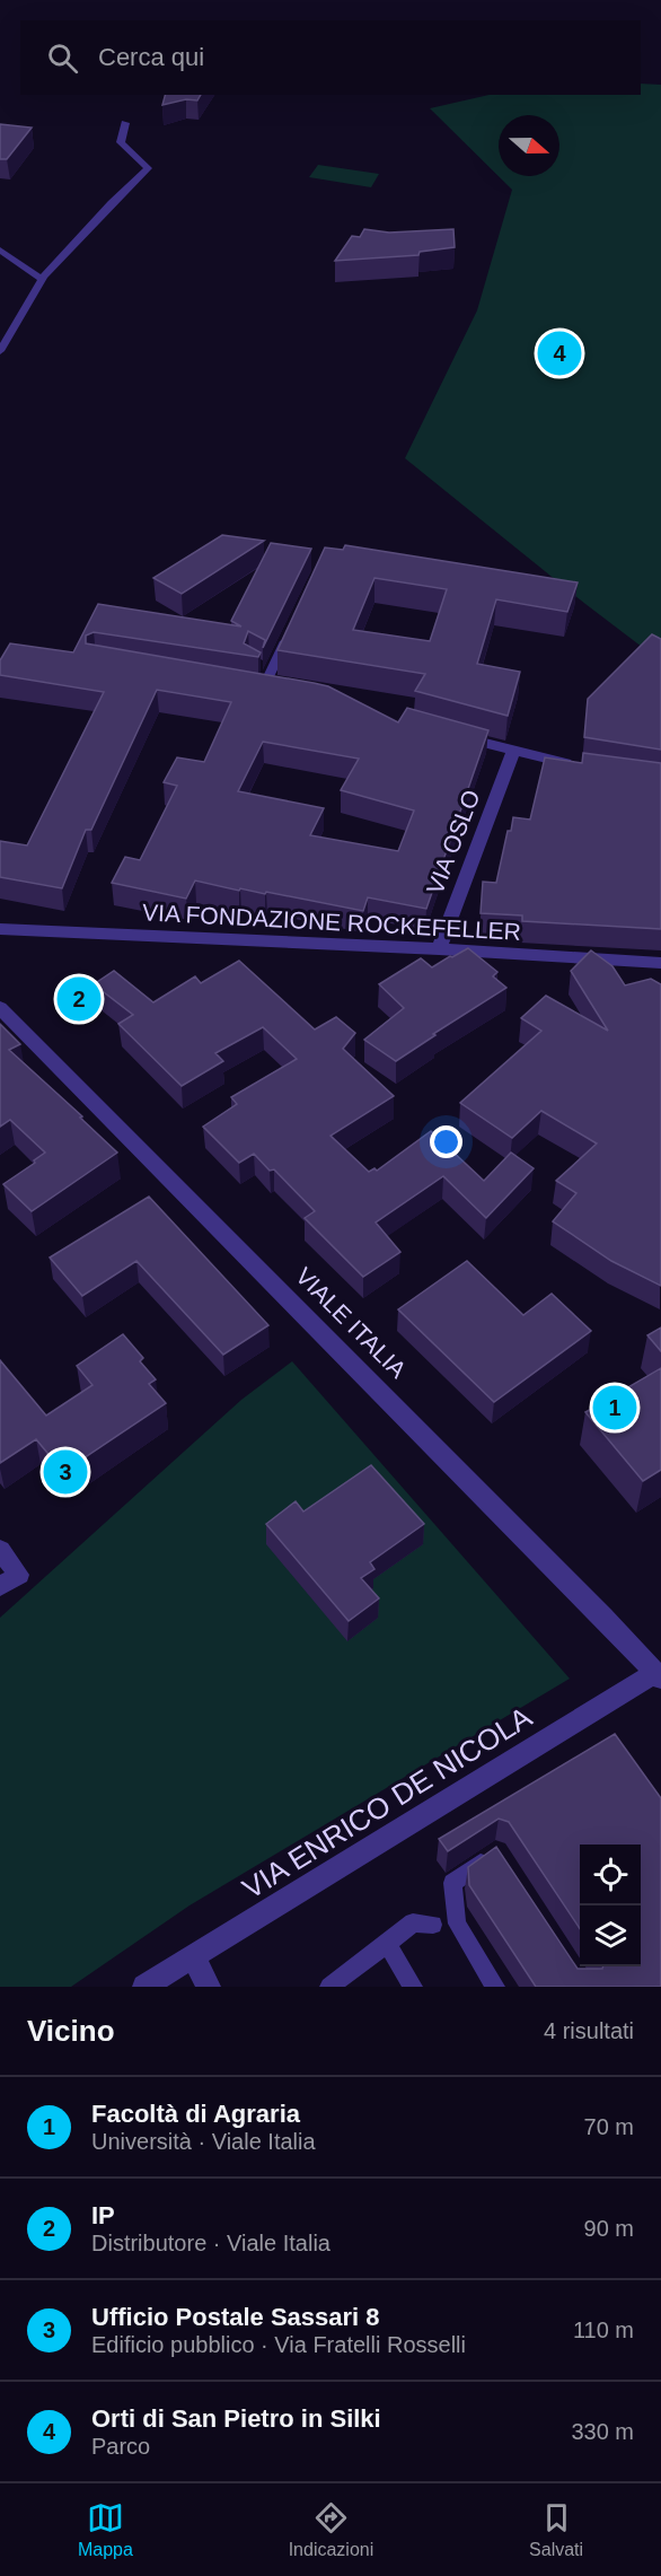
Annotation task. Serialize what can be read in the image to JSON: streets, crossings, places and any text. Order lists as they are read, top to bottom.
{
  "streets": {
    "street": [
      "VIA OSLO",
      "VIA FONDAZIONE ROCKEFELLER",
      "VIALE ITALIA",
      "VIA ENRICO DE NICOLA"
    ]
  },
  "crossings": [
    ["VIA OSLO", "VIA FONDAZIONE ROCKEFELLER"],
    ["VIALE ITALIA", "VIA ENRICO DE NICOLA"]
  ],
  "north": "right",
  "page": {
    "search": "Cerca qui",
    "pins": [
      "4",
      "2",
      "1",
      "3"
    ],
    "heading": ["Vicino", "4 risultati"],
    "list": [
      {
        "mark": "1",
        "name": "Facoltà di Agraria",
        "note": "Università · Viale Italia",
        "value": "70 m"
      },
      {
        "mark": "2",
        "name": "IP",
        "note": "Distributore · Viale Italia",
        "value": "90 m"
      },
      {
        "mark": "3",
        "name": "Ufficio Postale Sassari 8",
        "note": "Edificio pubblico · Via Fratelli Rosselli",
        "value": "110 m"
      },
      {
        "mark": "4",
        "name": "Orti di San Pietro in Silki",
        "note": "Parco",
        "value": "330 m"
      }
    ],
    "nav": ["Mappa", "Indicazioni", "Salvati"]
  }
}
